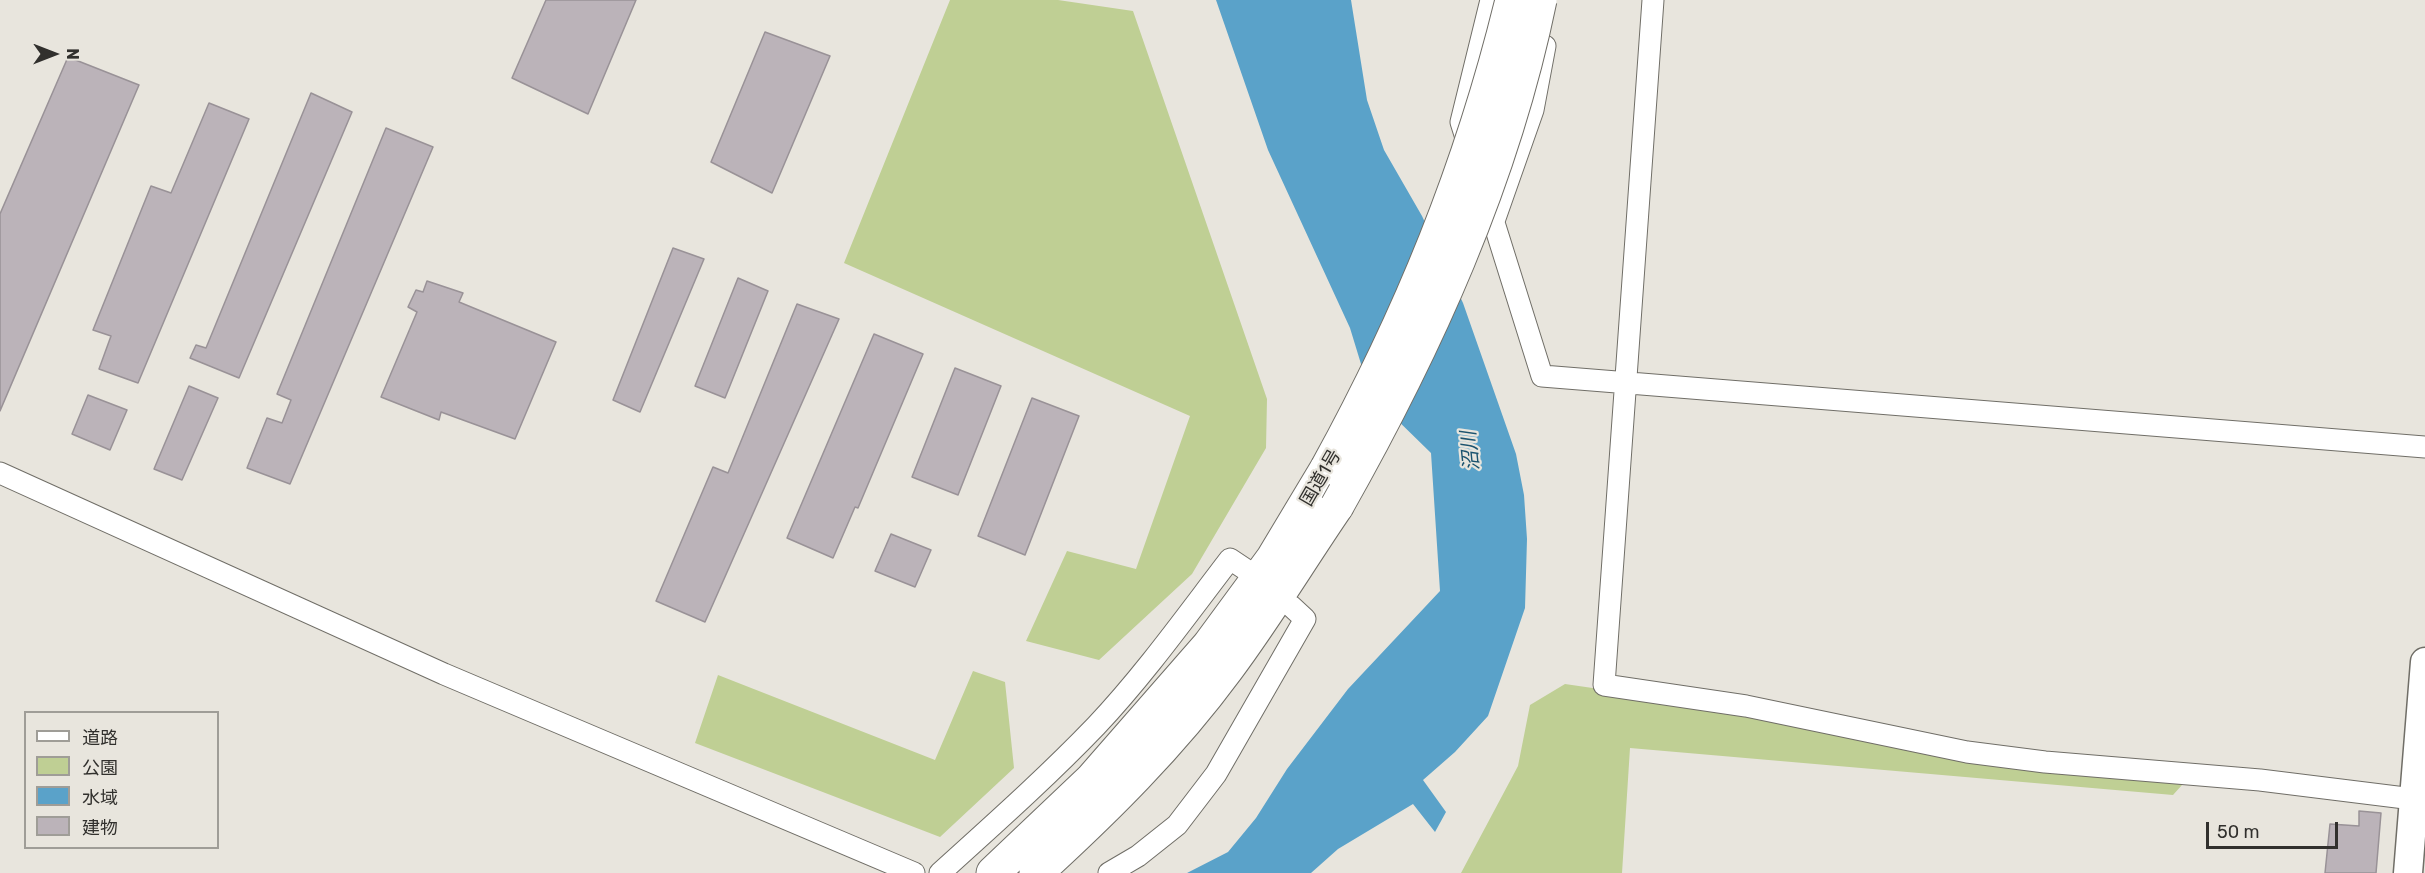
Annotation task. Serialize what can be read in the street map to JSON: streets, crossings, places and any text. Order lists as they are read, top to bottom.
{
  "streets": {
    "highway": ["国道1号"]
  },
  "water": ["沼川"],
  "legend": [
    "道路",
    "公園",
    "水域",
    "建物"
  ],
  "scale_bar": "50 m",
  "north": "right"
}
